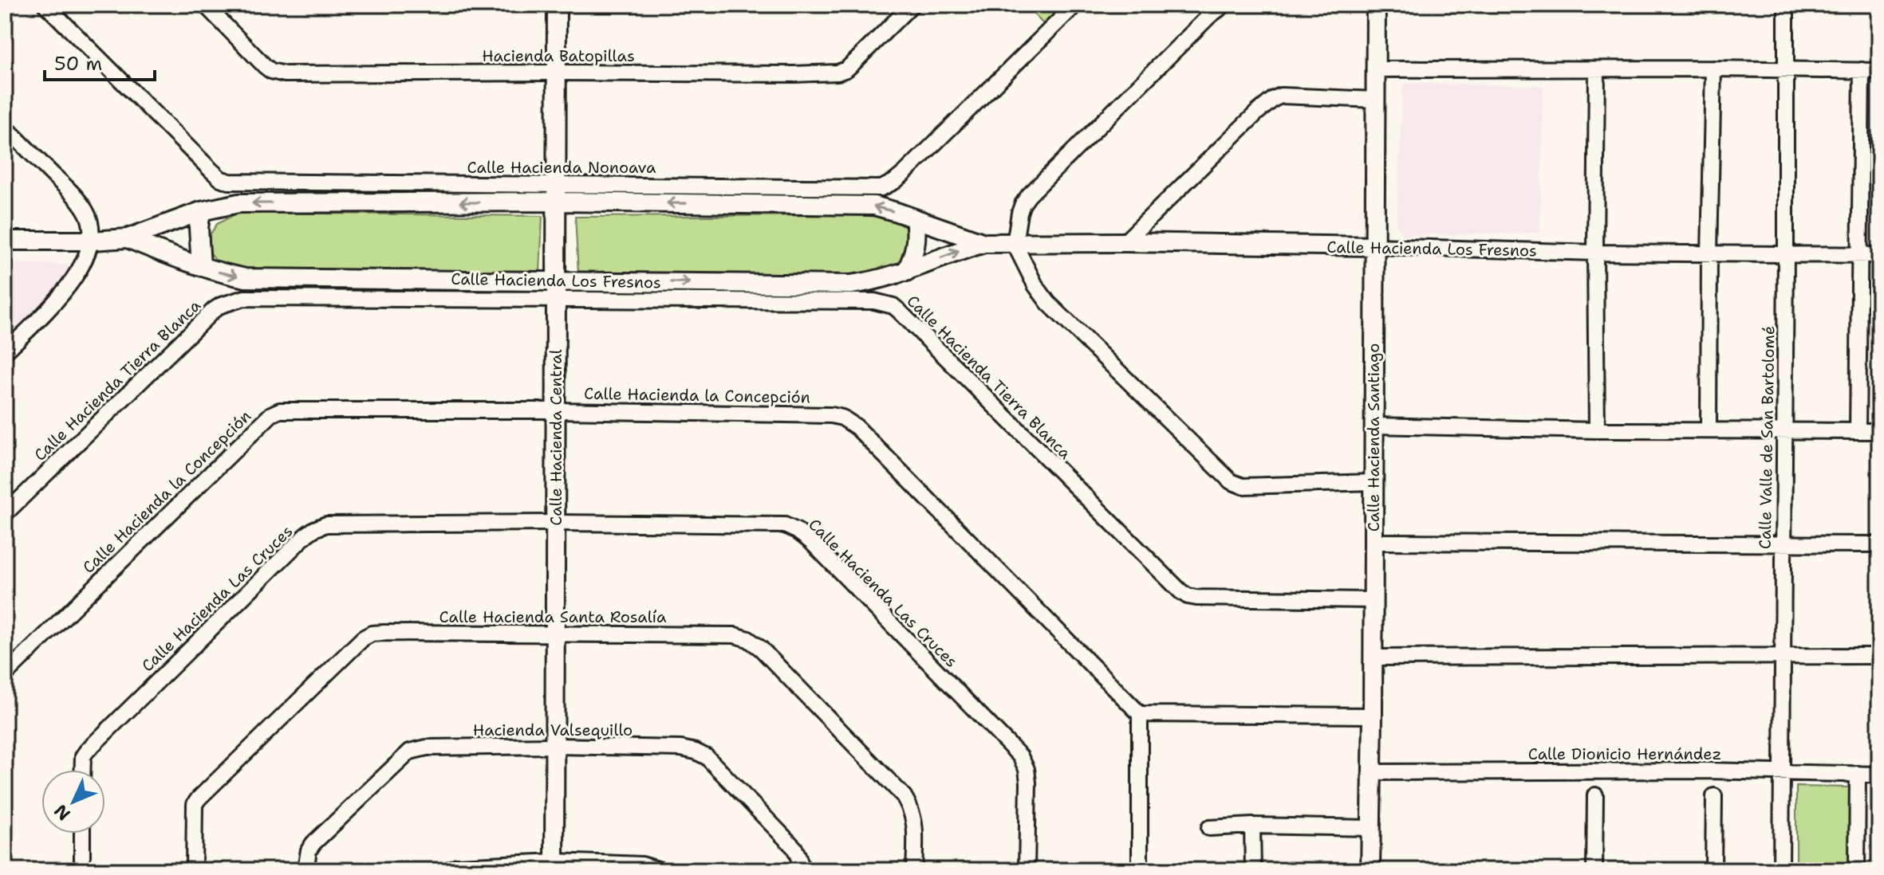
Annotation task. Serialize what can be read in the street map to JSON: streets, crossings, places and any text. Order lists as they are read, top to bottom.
{
  "streets": {
    "street": [
      "Hacienda Batopillas",
      "Calle Hacienda Nonoava",
      "Calle Hacienda Los Fresnos",
      "Calle Hacienda Tierra Blanca",
      "Calle Hacienda la Concepción",
      "Calle Hacienda Central",
      "Calle Hacienda Santiago",
      "Calle Valle de San Bartolomé",
      "Calle Hacienda Las Cruces",
      "Calle Hacienda Santa Rosalía",
      "Hacienda Valsequillo",
      "Calle Dionicio Hernández"
    ]
  },
  "crossings": [
    ["Hacienda Batopillas", "Calle Hacienda Central"],
    ["Calle Hacienda Nonoava", "Calle Hacienda Los Fresnos"],
    ["Calle Hacienda Nonoava", "Calle Hacienda Central"],
    ["Calle Hacienda Los Fresnos", "Calle Hacienda Central"],
    ["Calle Hacienda Los Fresnos", "Calle Hacienda Santiago"],
    ["Calle Hacienda Los Fresnos", "Calle Valle de San Bartolomé"],
    ["Calle Hacienda Tierra Blanca", "Calle Hacienda Central"],
    ["Calle Hacienda Tierra Blanca", "Calle Hacienda Santiago"],
    ["Calle Hacienda la Concepción", "Calle Hacienda Central"],
    ["Calle Hacienda Central", "Calle Hacienda Las Cruces"],
    ["Calle Hacienda Central", "Calle Hacienda Santa Rosalía"],
    ["Calle Hacienda Central", "Hacienda Valsequillo"],
    ["Calle Hacienda Santiago", "Calle Dionicio Hernández"],
    ["Calle Valle de San Bartolomé", "Calle Dionicio Hernández"]
  ],
  "scale_bar": "50 m",
  "north": "bottom left"
}
